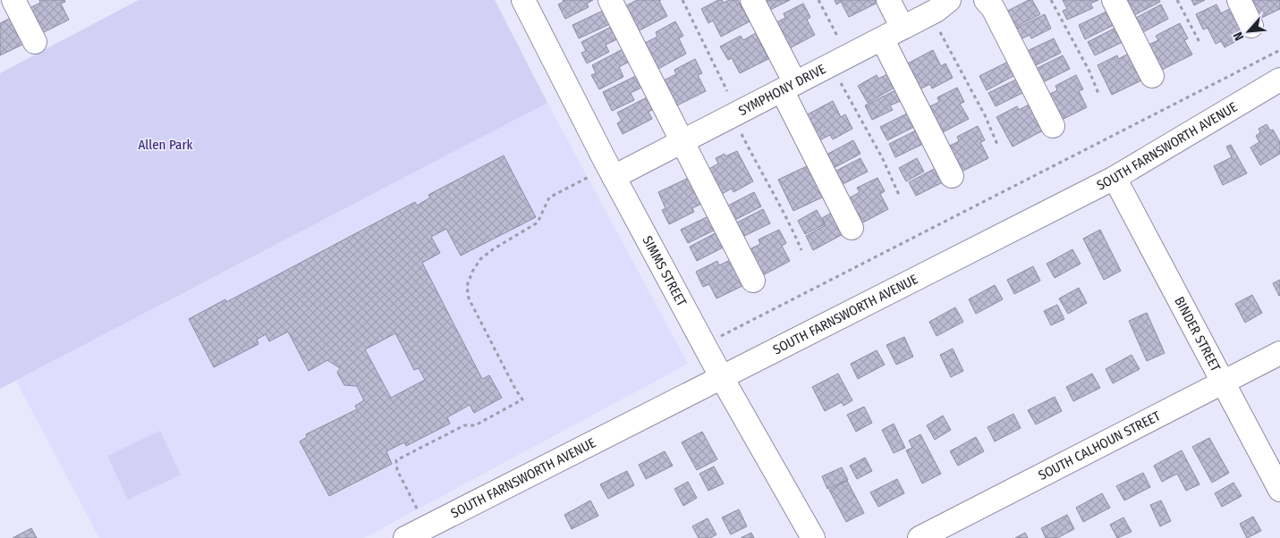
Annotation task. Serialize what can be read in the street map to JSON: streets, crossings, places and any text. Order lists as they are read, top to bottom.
{
  "streets": {
    "street": [
      "SYMPHONY DRIVE",
      "SOUTH FARNSWORTH AVENUE",
      "SIMMS STREET",
      "BINDER STREET",
      "SOUTH CALHOUN STREET"
    ]
  },
  "crossings": [
    ["SYMPHONY DRIVE", "SIMMS STREET"],
    ["SOUTH FARNSWORTH AVENUE", "SIMMS STREET"],
    ["SOUTH FARNSWORTH AVENUE", "BINDER STREET"],
    ["BINDER STREET", "SOUTH CALHOUN STREET"]
  ],
  "parks": ["Allen Park"],
  "north": "bottom left"
}
